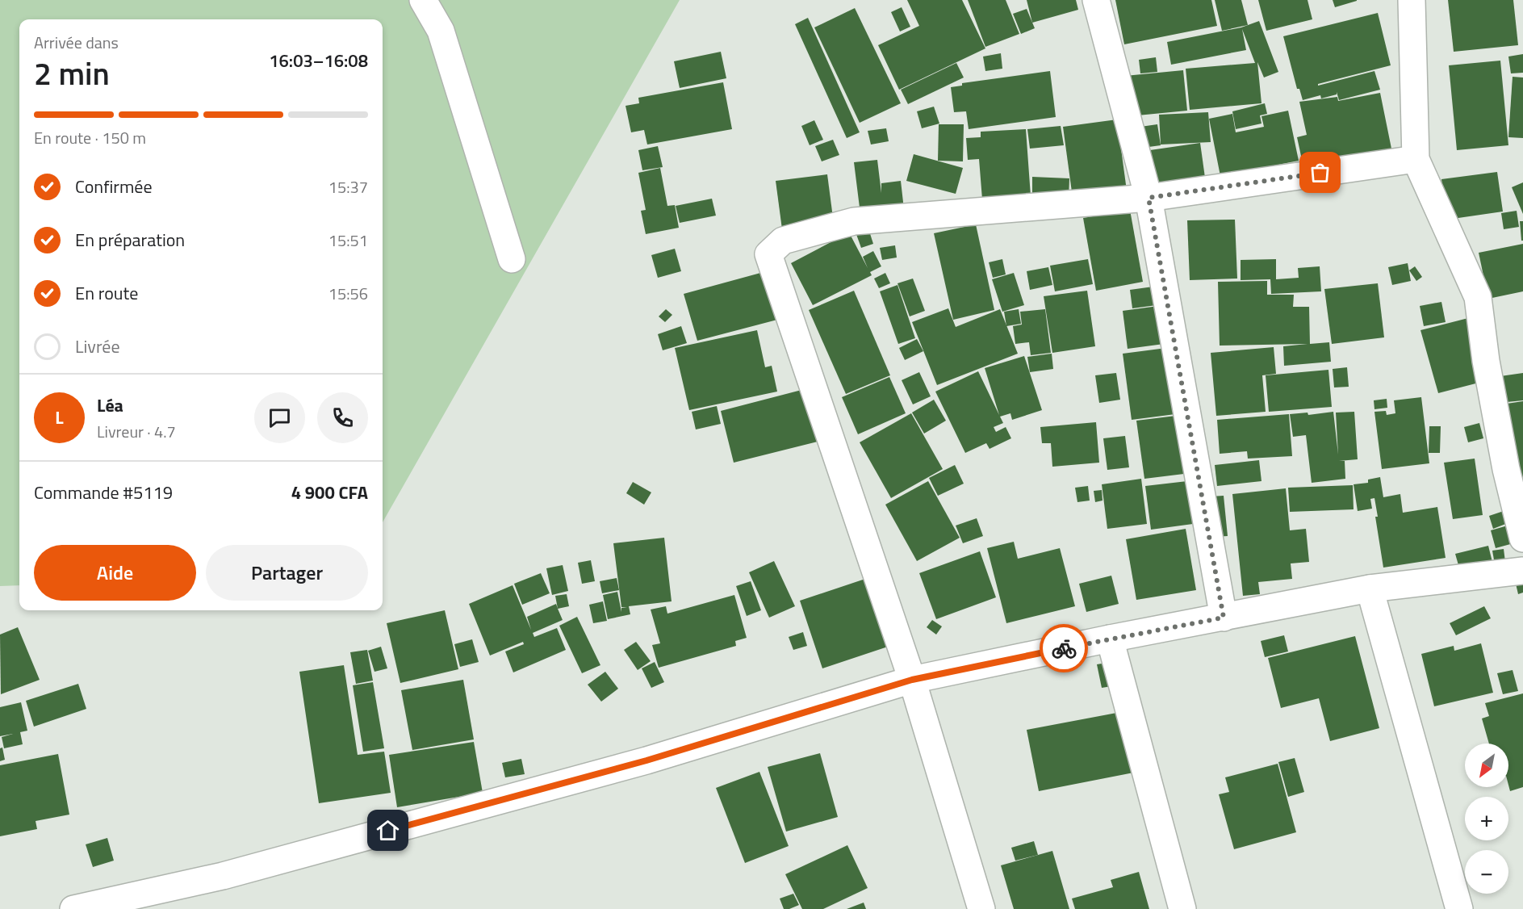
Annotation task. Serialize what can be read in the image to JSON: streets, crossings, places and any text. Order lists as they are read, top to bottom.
{
  "north": "bottom left",
  "page": {
    "heading": ["2 min", "Arrivée dans", "16:03–16:08"],
    "panel": [
      "Léa",
      "Livreur · 4.7",
      "Commande #5119",
      "4 900 CFA"
    ],
    "bar": "En route · 150 m",
    "list": [
      ["Confirmée", "15:37"],
      ["En préparation", "15:51"],
      ["En route", "15:56"],
      "Livrée"
    ],
    "round": "L",
    "buttons": ["Aide", "Partager"],
    "map_buttons": ["+", "−"]
  }
}
